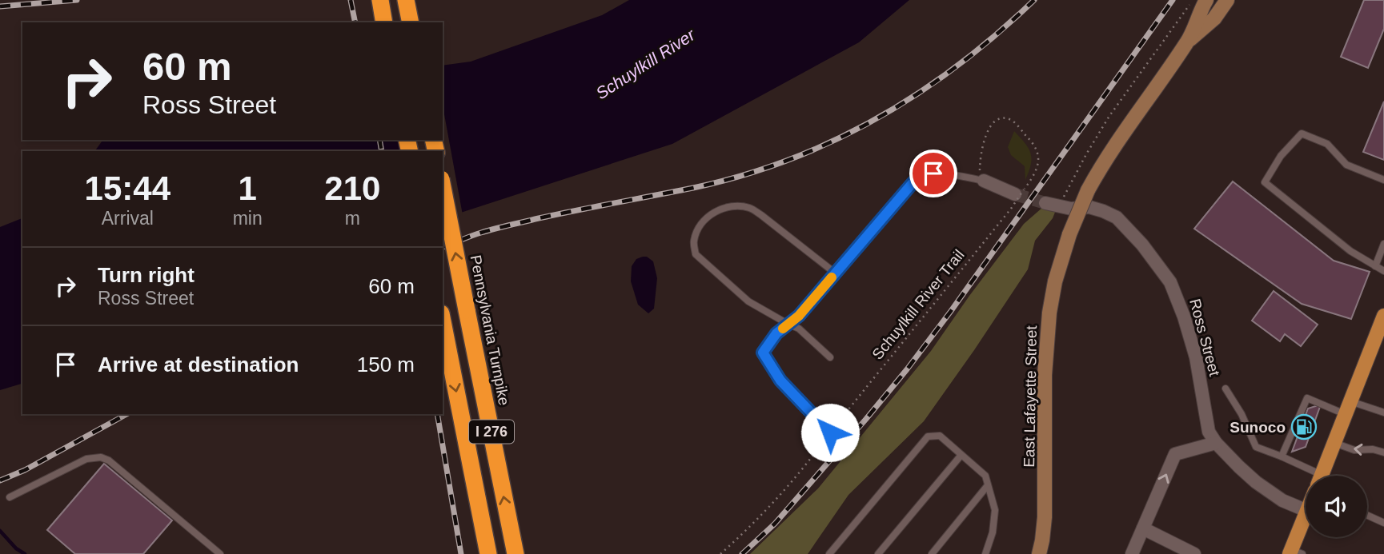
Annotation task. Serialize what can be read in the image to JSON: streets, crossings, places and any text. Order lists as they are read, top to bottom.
{
  "streets": {
    "highway": ["Pennsylvania Turnpike", "I 276"],
    "street": ["Ross Street", "East Lafayette Street"],
    "path": ["Schuylkill River Trail"]
  },
  "water": ["Schuylkill River"],
  "places": {
    "fuel station": ["Sunoco"]
  },
  "page": {
    "turn": ["60 m", "Ross Street"],
    "eta": [
      "15:44",
      "Arrival",
      "1",
      "min",
      "210",
      "m"
    ],
    "list": [
      {
        "name": "Turn right",
        "note": "Ross Street",
        "value": "60 m"
      },
      {
        "name": "Arrive at destination",
        "value": "150 m"
      }
    ]
  }
}
